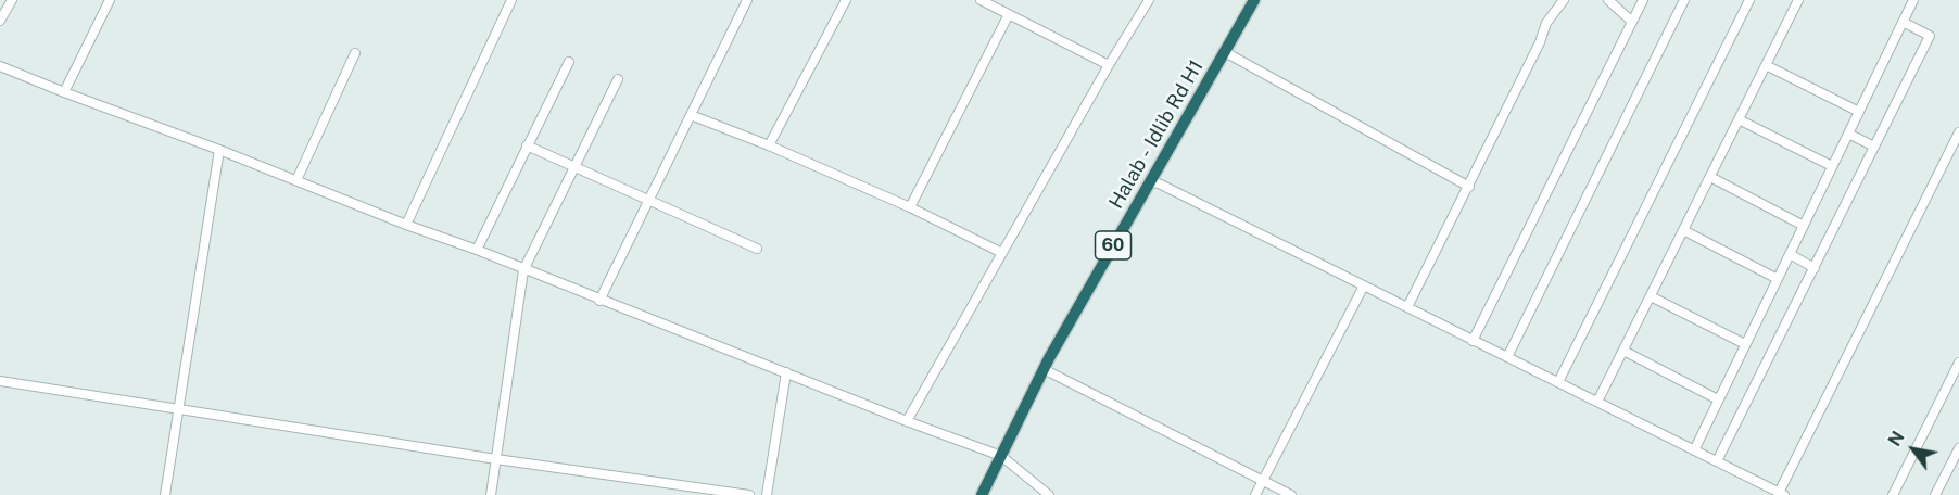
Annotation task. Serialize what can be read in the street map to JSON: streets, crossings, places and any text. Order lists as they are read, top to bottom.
{
  "streets": {
    "highway": ["Halab - Idlib Rd H1", "60"]
  },
  "north": "top left"
}
